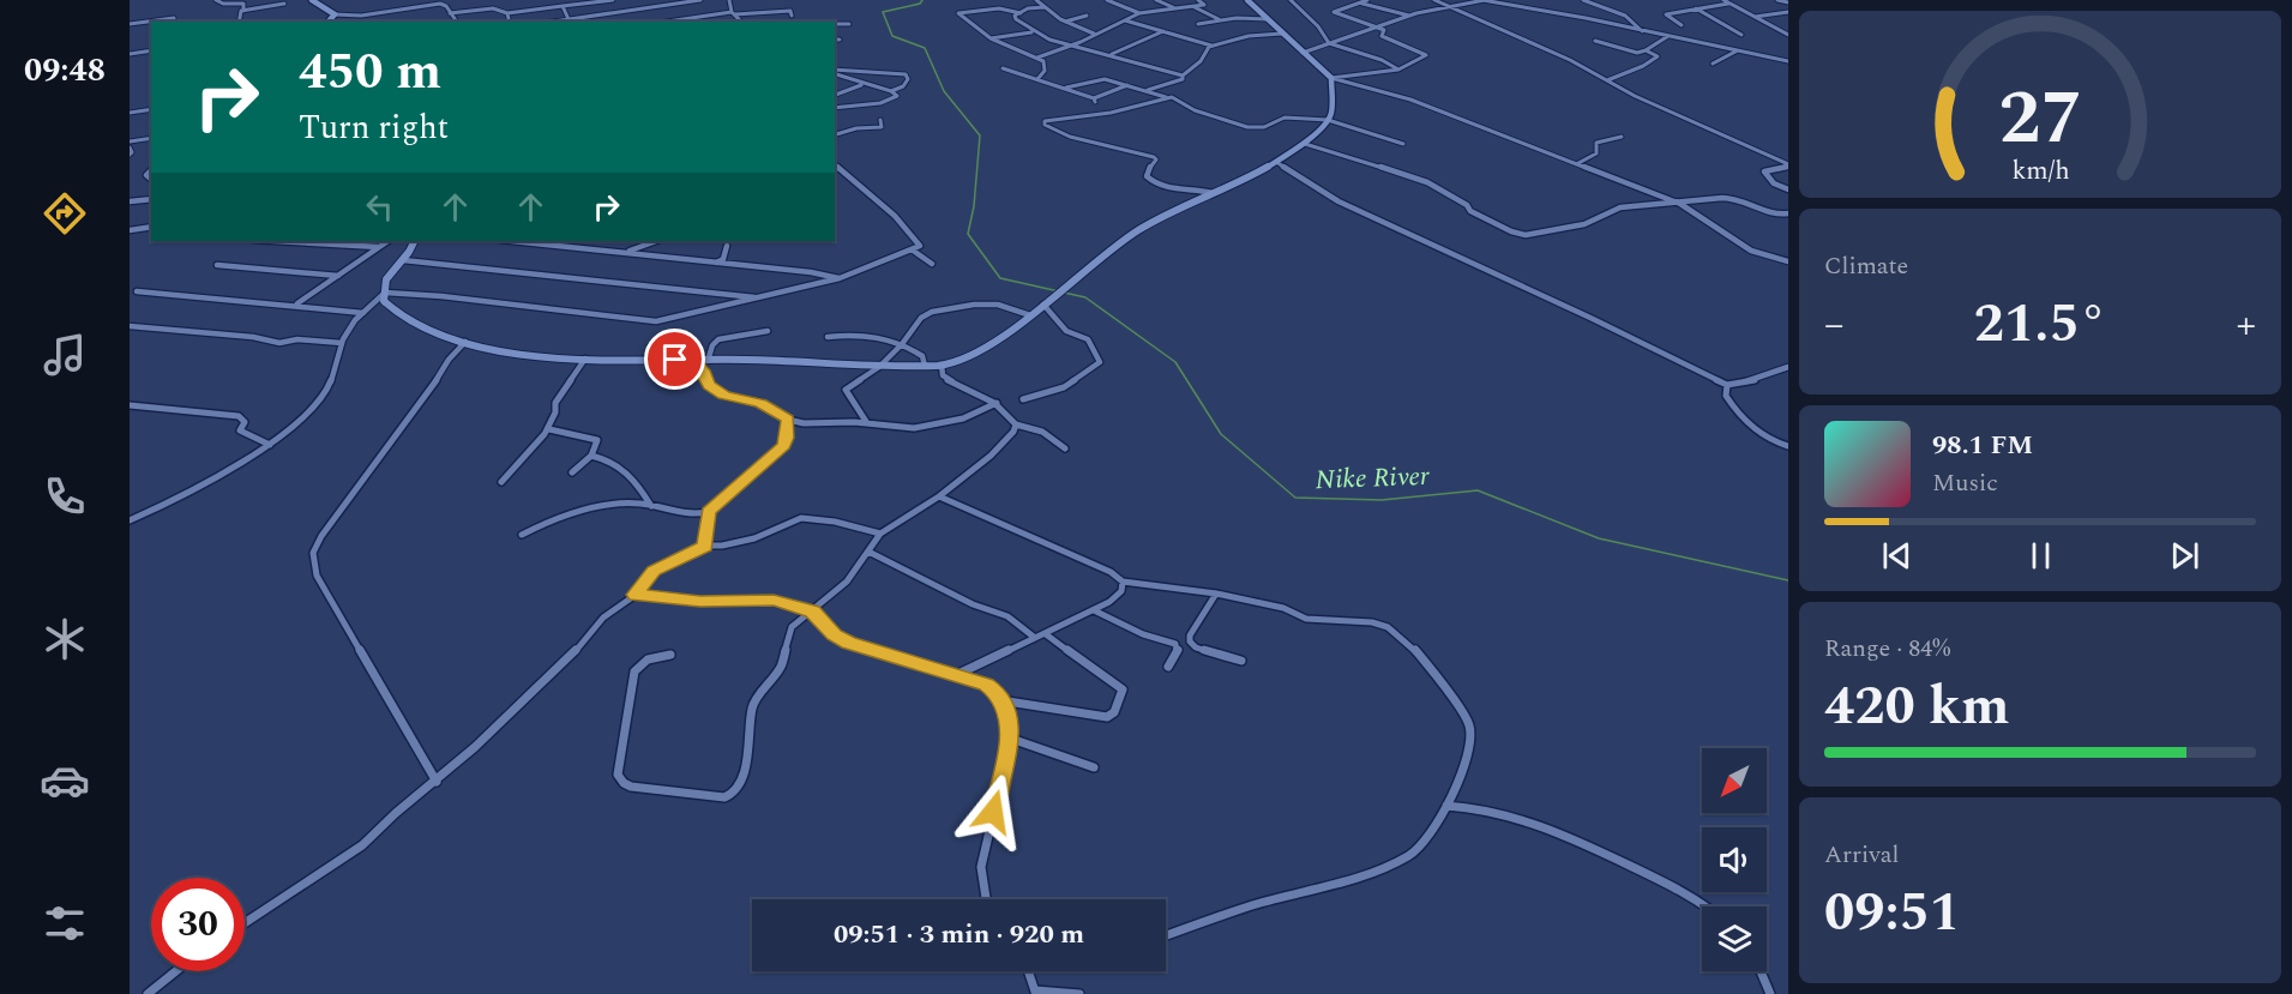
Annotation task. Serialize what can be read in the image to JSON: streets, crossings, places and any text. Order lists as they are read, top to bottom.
{
  "water": ["Nike River"],
  "north": "bottom left",
  "page": {
    "tabs": "09:48",
    "turn": ["450 m", "Turn right"],
    "tile": [
      "Climate",
      ["Range · 84%", "420 km"],
      ["Arrival", "09:51"]
    ],
    "heat": ["−", "21.5°", "+"],
    "song": ["98.1 FM", "Music"],
    "limit": "30",
    "trip": "09:51 · 3 min · 920 m",
    "gauge": ["27", "km/h"]
  }
}
